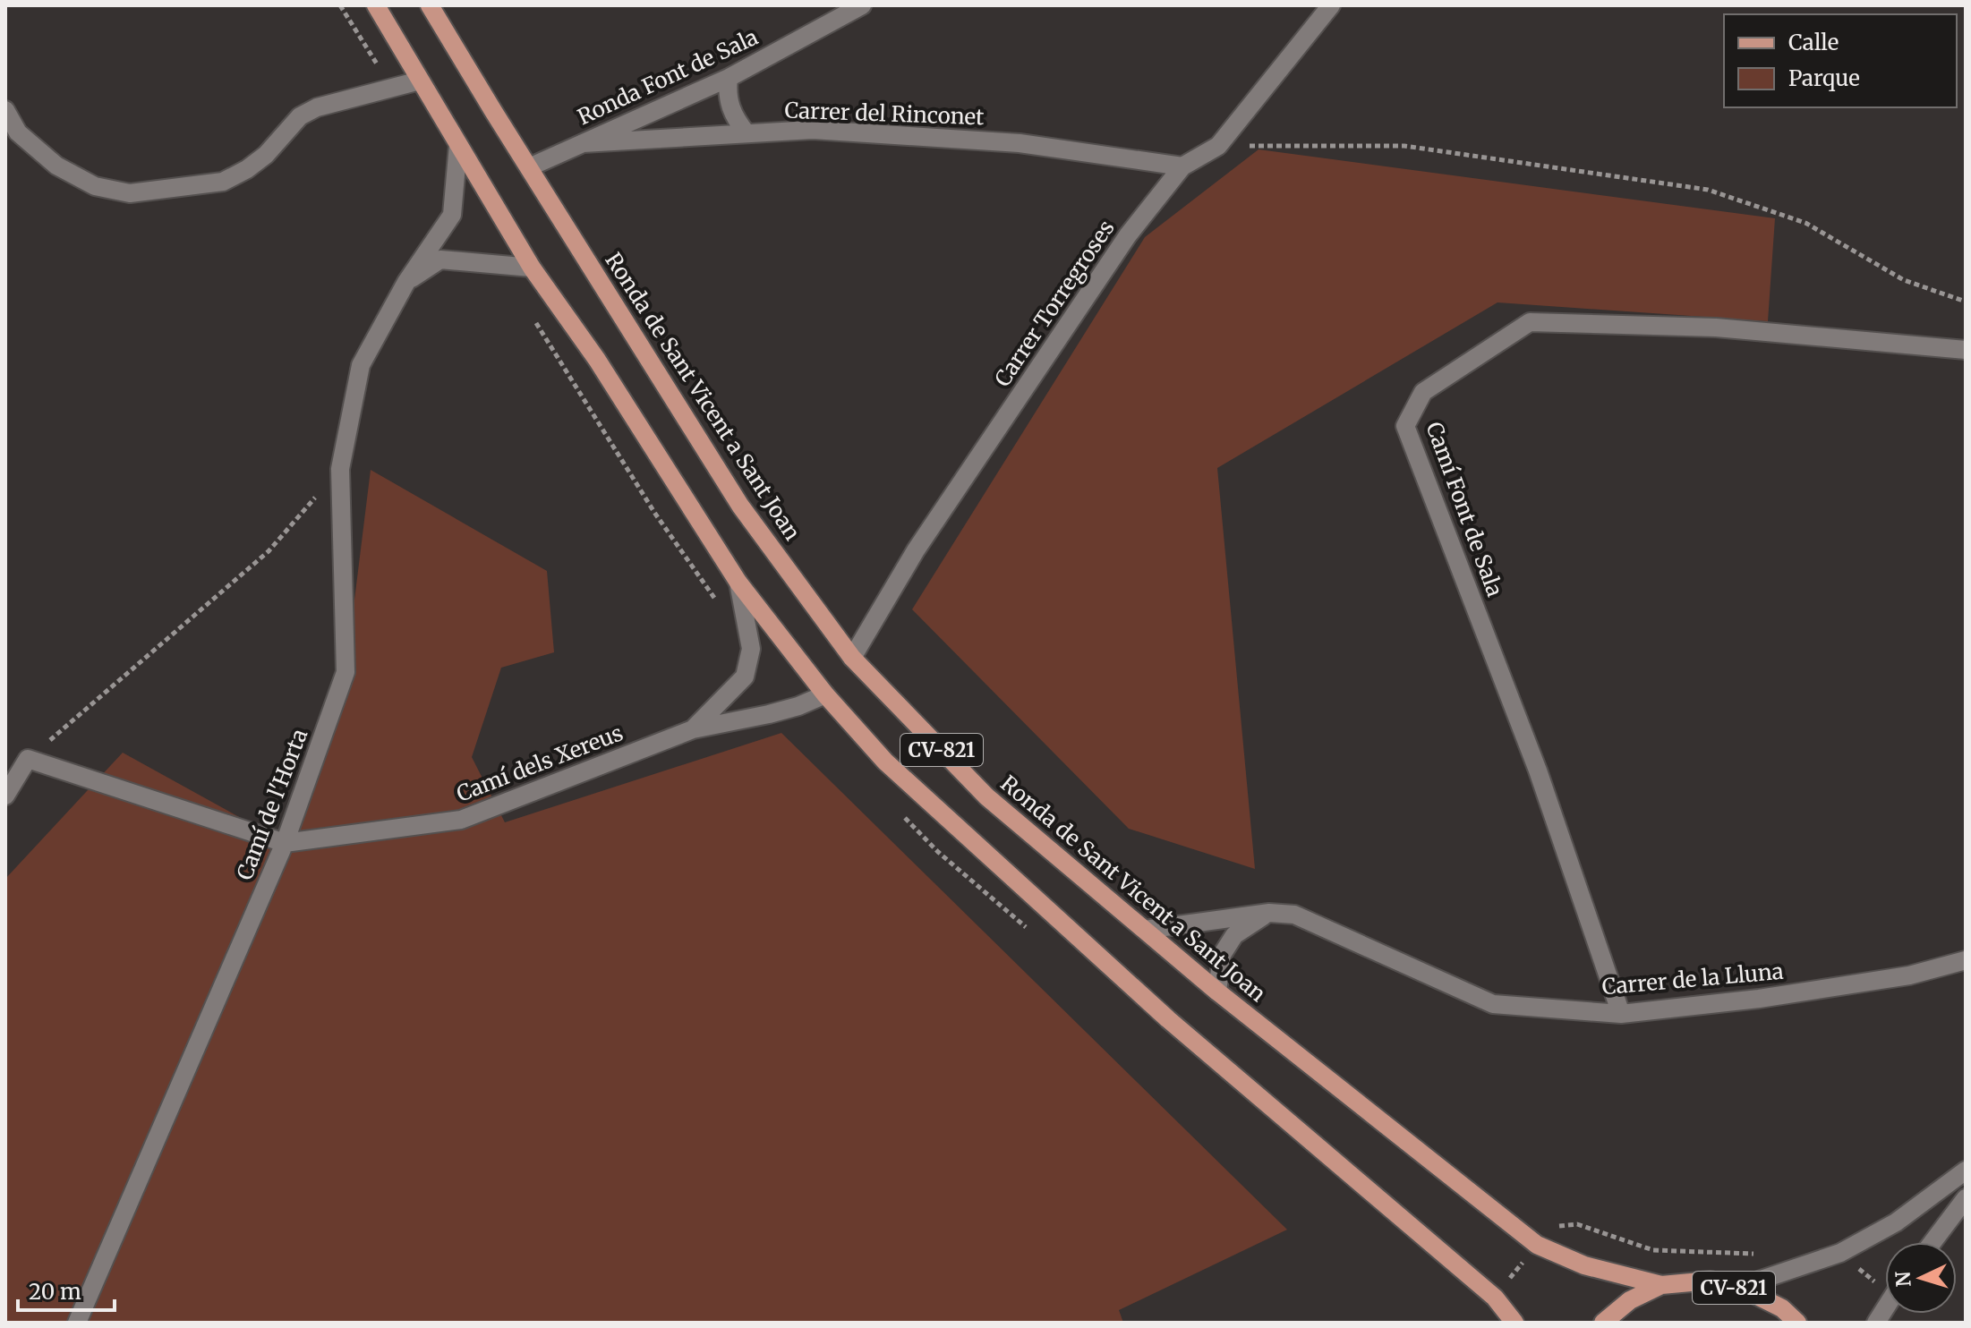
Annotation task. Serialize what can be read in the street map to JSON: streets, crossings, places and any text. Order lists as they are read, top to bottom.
{
  "streets": {
    "main road": ["Ronda de Sant Vicent a Sant Joan", "CV-821"],
    "street": [
      "Ronda Font de Sala",
      "Carrer del Rinconet",
      "Carrer Torregroses",
      "Camí Font de Sala",
      "Camí dels Xereus",
      "Camí de l'Horta",
      "Carrer de la Lluna"
    ]
  },
  "crossings": [
    ["Ronda Font de Sala", "Carrer del Rinconet"],
    ["Ronda Font de Sala", "Ronda de Sant Vicent a Sant Joan"],
    ["Carrer del Rinconet", "Carrer Torregroses"],
    ["Carrer Torregroses", "Ronda de Sant Vicent a Sant Joan"],
    ["Ronda de Sant Vicent a Sant Joan", "CV-821"],
    ["Ronda de Sant Vicent a Sant Joan", "Carrer de la Lluna"],
    ["Camí Font de Sala", "Carrer de la Lluna"],
    ["CV-821", "Camí de l'Horta"],
    ["Camí dels Xereus", "Camí de l'Horta"]
  ],
  "legend": ["Calle", "Parque"],
  "scale_bar": "20 m",
  "north": "left"
}
